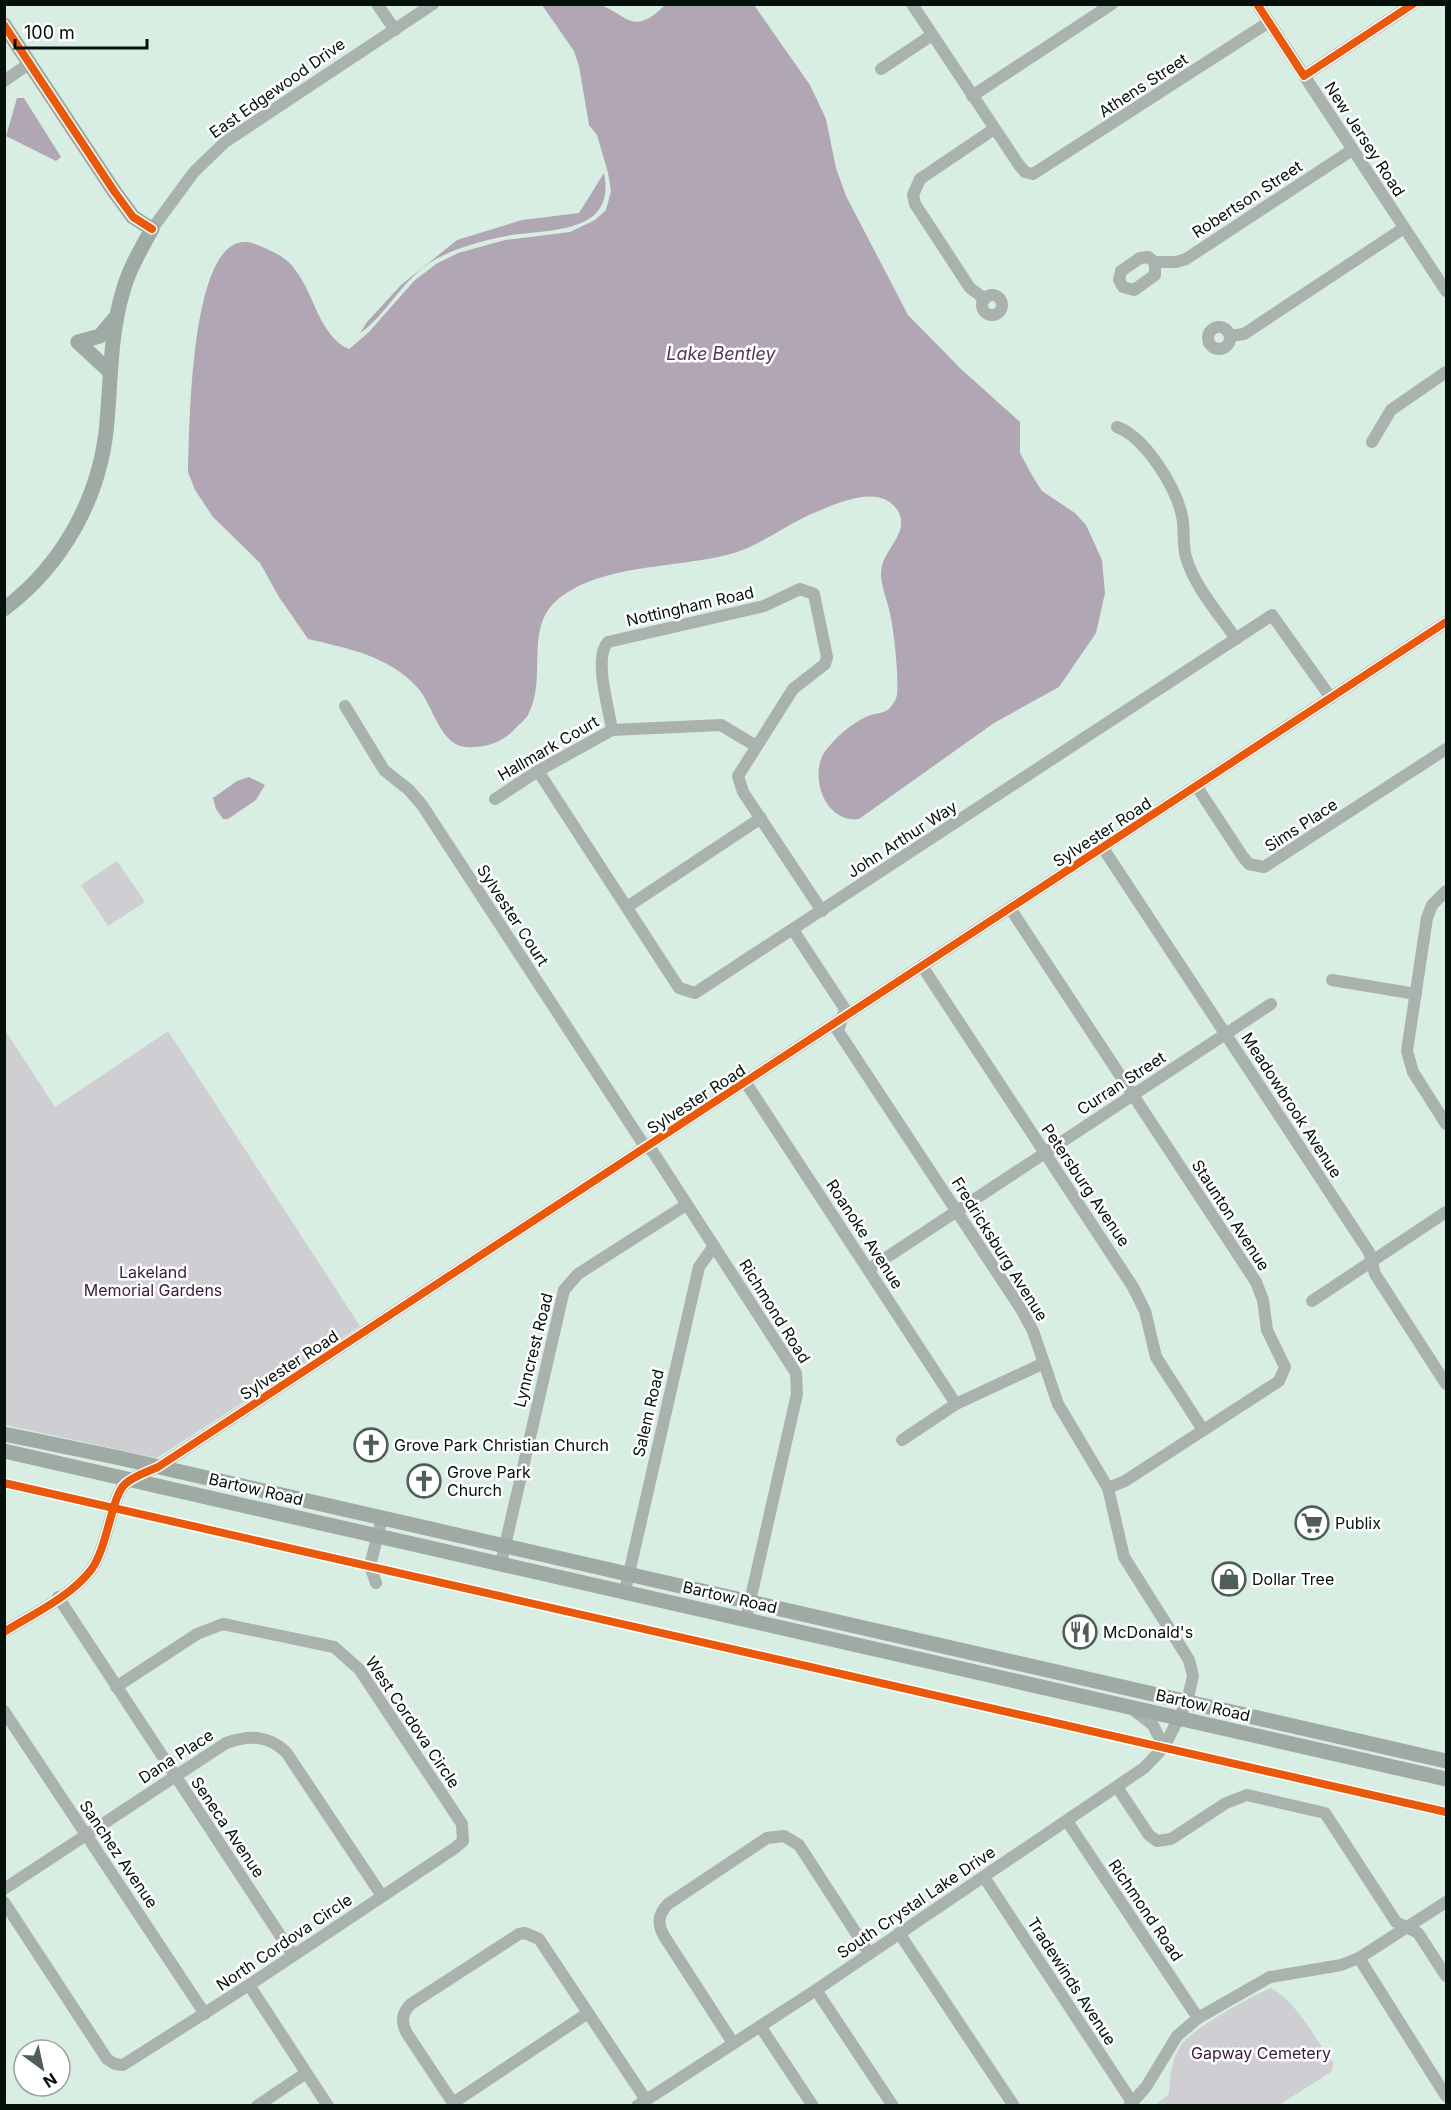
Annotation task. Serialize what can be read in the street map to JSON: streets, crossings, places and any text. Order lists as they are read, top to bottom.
{
  "streets": {
    "main road": ["East Edgewood Drive", "Bartow Road"],
    "street": [
      "Athens Street",
      "New Jersey Road",
      "Robertson Street",
      "Nottingham Road",
      "Hallmark Court",
      "Sims Place",
      "Sylvester Road",
      "John Arthur Way",
      "Sylvester Court",
      "Curran Street",
      "Meadowbrook Avenue",
      "Petersburg Avenue",
      "Staunton Avenue",
      "Roanoke Avenue",
      "Fredricksburg Avenue",
      "Richmond Road",
      "Lynncrest Road",
      "Salem Road",
      "West Cordova Circle",
      "Dana Place",
      "Seneca Avenue",
      "Sanchez Avenue",
      "South Crystal Lake Drive",
      "North Cordova Circle",
      "Tradewinds Avenue"
    ]
  },
  "crossings": [
    ["Athens Street", "New Jersey Road"],
    ["New Jersey Road", "Robertson Street"],
    ["Nottingham Road", "Hallmark Court"],
    ["Nottingham Road", "John Arthur Way"],
    ["Hallmark Court", "John Arthur Way"],
    ["Sims Place", "Sylvester Road"],
    ["Sylvester Road", "John Arthur Way"],
    ["Sylvester Road", "Sylvester Court"],
    ["Sylvester Road", "Meadowbrook Avenue"],
    ["Sylvester Road", "Petersburg Avenue"],
    ["Sylvester Road", "Staunton Avenue"],
    ["Sylvester Road", "Roanoke Avenue"],
    ["Sylvester Road", "Fredricksburg Avenue"],
    ["Sylvester Road", "Richmond Road"],
    ["Sylvester Road", "Bartow Road"],
    ["Sylvester Court", "Richmond Road"],
    ["Curran Street", "Meadowbrook Avenue"],
    ["Curran Street", "Petersburg Avenue"],
    ["Curran Street", "Staunton Avenue"],
    ["Curran Street", "Roanoke Avenue"],
    ["Curran Street", "Fredricksburg Avenue"],
    ["Petersburg Avenue", "Staunton Avenue"],
    ["Staunton Avenue", "Fredricksburg Avenue"],
    ["Fredricksburg Avenue", "Bartow Road"],
    ["Fredricksburg Avenue", "South Crystal Lake Drive"],
    ["Richmond Road", "Lynncrest Road"],
    ["Richmond Road", "Salem Road"],
    ["Richmond Road", "Bartow Road"],
    ["Richmond Road", "South Crystal Lake Drive"],
    ["Lynncrest Road", "Bartow Road"],
    ["Salem Road", "Bartow Road"],
    ["Bartow Road", "South Crystal Lake Drive"],
    ["West Cordova Circle", "Seneca Avenue"],
    ["West Cordova Circle", "North Cordova Circle"],
    ["Dana Place", "Seneca Avenue"],
    ["Dana Place", "Sanchez Avenue"],
    ["Dana Place", "North Cordova Circle"],
    ["Seneca Avenue", "North Cordova Circle"],
    ["Sanchez Avenue", "North Cordova Circle"],
    ["South Crystal Lake Drive", "Tradewinds Avenue"]
  ],
  "water": ["Lake Bentley"],
  "parks": ["Lakeland Memorial Gardens", "Gapway Cemetery"],
  "places": {
    "church": ["Grove Park Christian Church", "Grove Park Church"],
    "supermarket": ["Publix"],
    "shop": ["Dollar Tree"],
    "restaurant": ["McDonald's"]
  },
  "scale_bar": "100 m",
  "north": "bottom right"
}
